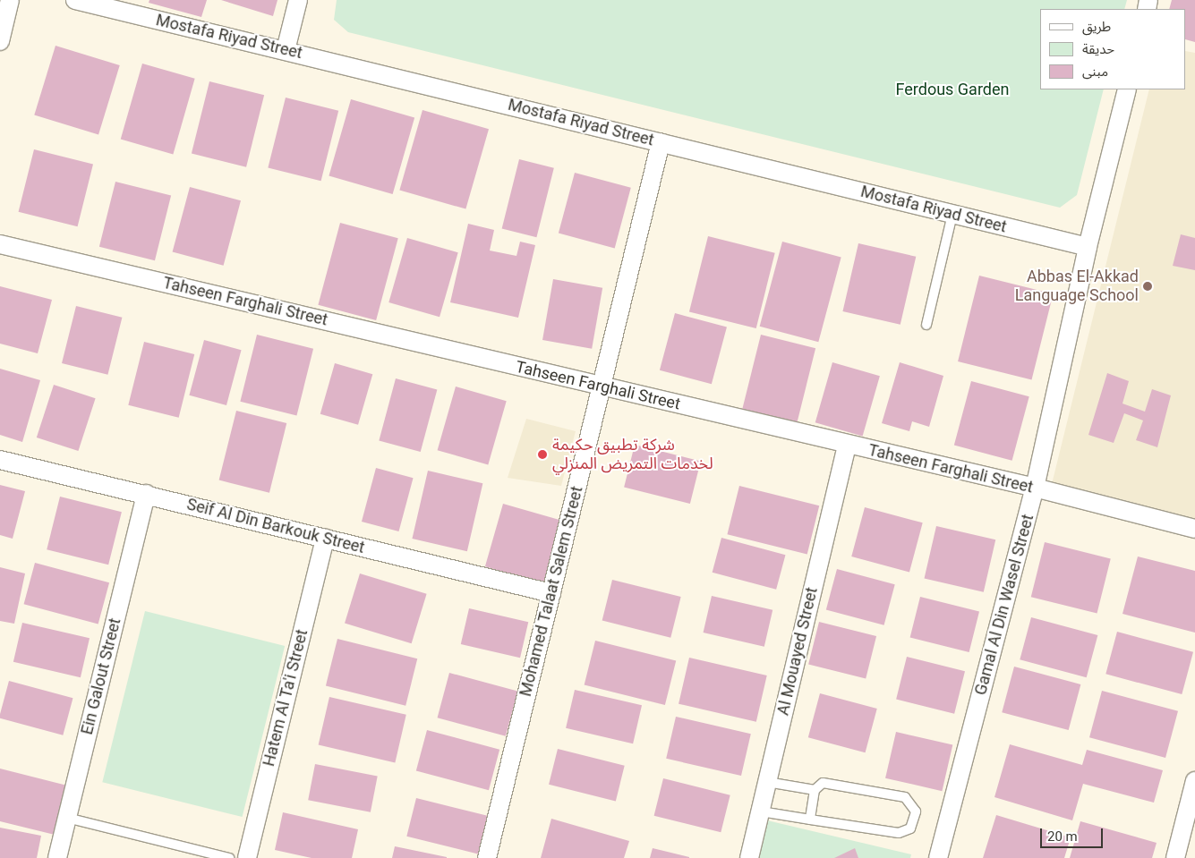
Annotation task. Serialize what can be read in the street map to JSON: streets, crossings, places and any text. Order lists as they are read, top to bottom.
{
  "streets": {
    "street": [
      "Mostafa Riyad Street",
      "Tahseen Farghali Street",
      "Seif Al Din Barkouk Street",
      "Mohamed Talaat Salem Street",
      "Gamal Al Din Wasel Street",
      "Al Mouayed Street",
      "Ein Galout Street",
      "Hatem Al Ta'i Street"
    ]
  },
  "crossings": [
    ["Mostafa Riyad Street", "Mohamed Talaat Salem Street"],
    ["Mostafa Riyad Street", "Gamal Al Din Wasel Street"],
    ["Tahseen Farghali Street", "Mohamed Talaat Salem Street"],
    ["Tahseen Farghali Street", "Gamal Al Din Wasel Street"],
    ["Tahseen Farghali Street", "Al Mouayed Street"],
    ["Seif Al Din Barkouk Street", "Mohamed Talaat Salem Street"],
    ["Seif Al Din Barkouk Street", "Ein Galout Street"],
    ["Seif Al Din Barkouk Street", "Hatem Al Ta'i Street"]
  ],
  "parks": ["Ferdous Garden"],
  "places": ["Abbas El-Akkad Language School", "شركة تطبيق حكيمة لخدمات التمريض المنزلي"],
  "legend": ["طريق", "حديقة", "مبنى"],
  "scale_bar": "20 m"
}
